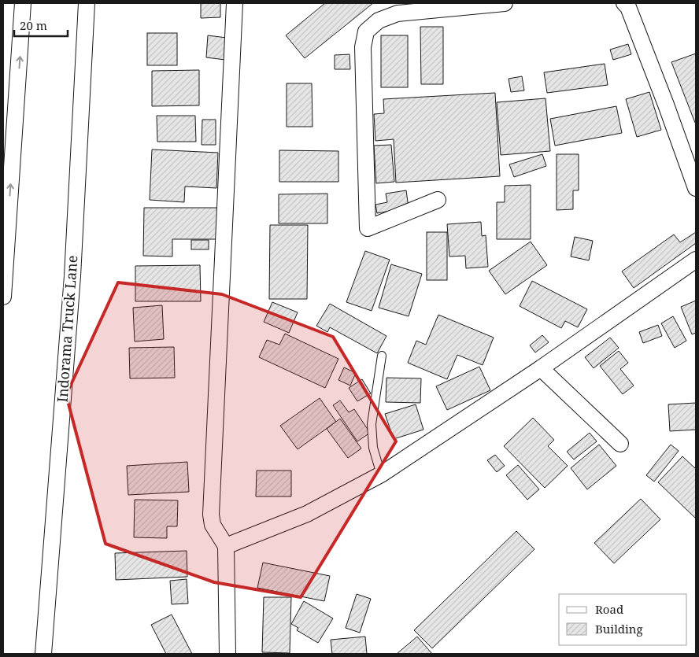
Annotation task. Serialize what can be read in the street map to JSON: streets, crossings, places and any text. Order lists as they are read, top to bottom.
{
  "streets": {
    "street": ["Indorama Truck Lane"]
  },
  "legend": ["Road", "Building"],
  "scale_bar": "20 m"
}
